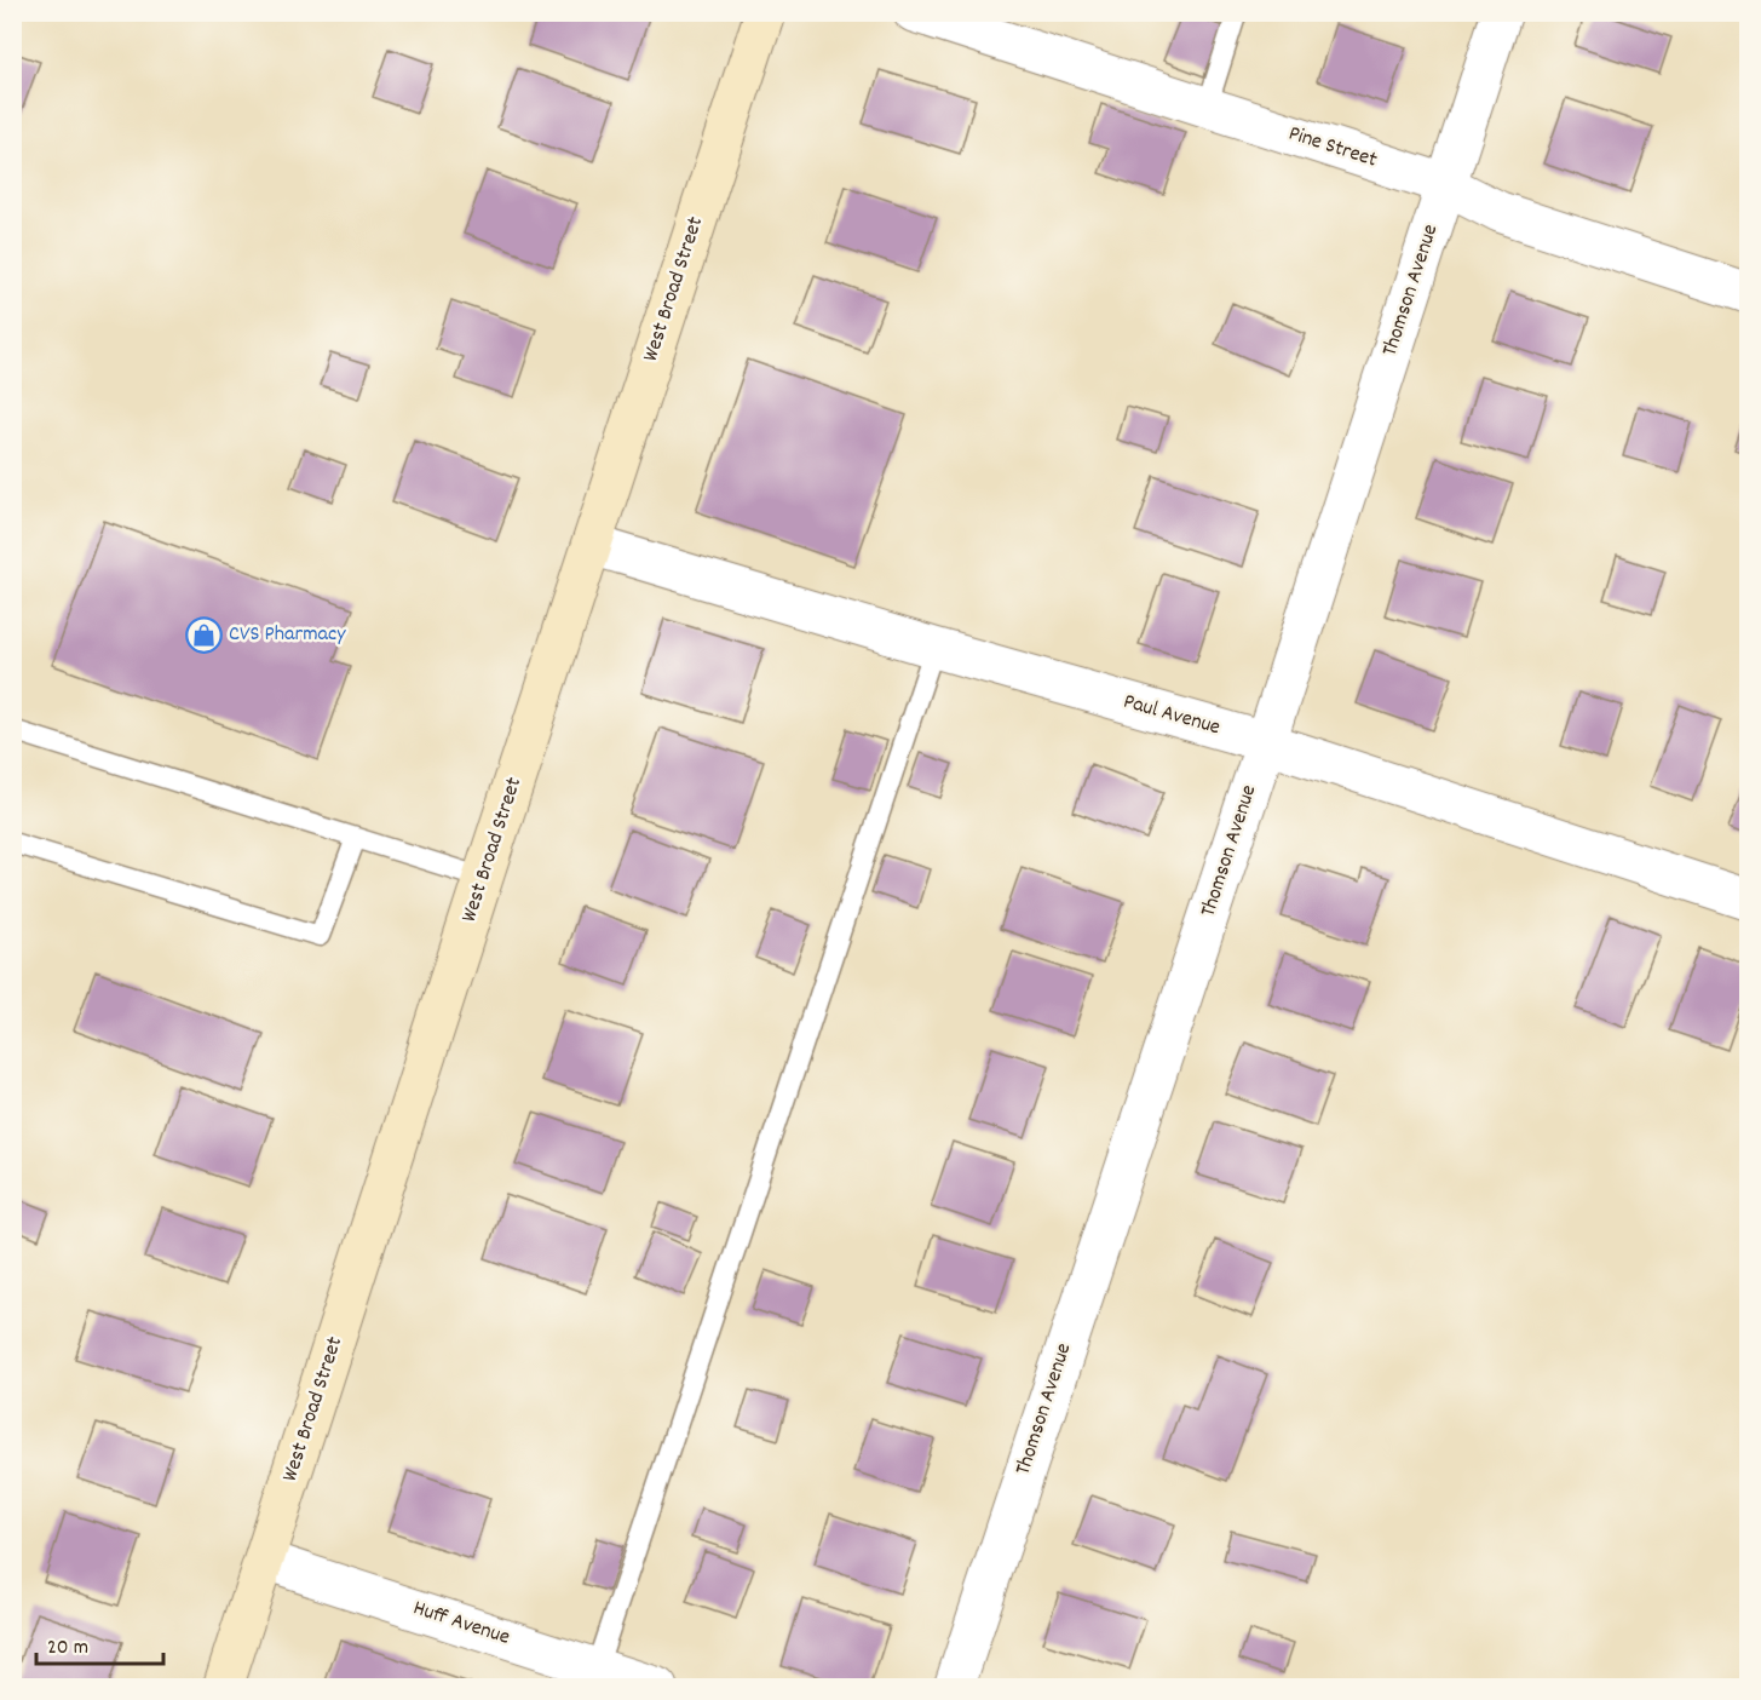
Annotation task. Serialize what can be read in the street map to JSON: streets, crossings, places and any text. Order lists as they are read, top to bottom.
{
  "streets": {
    "main road": ["West Broad Street"],
    "street": [
      "Pine Street",
      "Thomson Avenue",
      "Paul Avenue",
      "Huff Avenue"
    ]
  },
  "crossings": [
    ["Pine Street", "Thomson Avenue"],
    ["West Broad Street", "Paul Avenue"],
    ["West Broad Street", "Huff Avenue"],
    ["Thomson Avenue", "Paul Avenue"]
  ],
  "places": {
    "shop": ["CVS Pharmacy"]
  },
  "scale_bar": "20 m"
}
